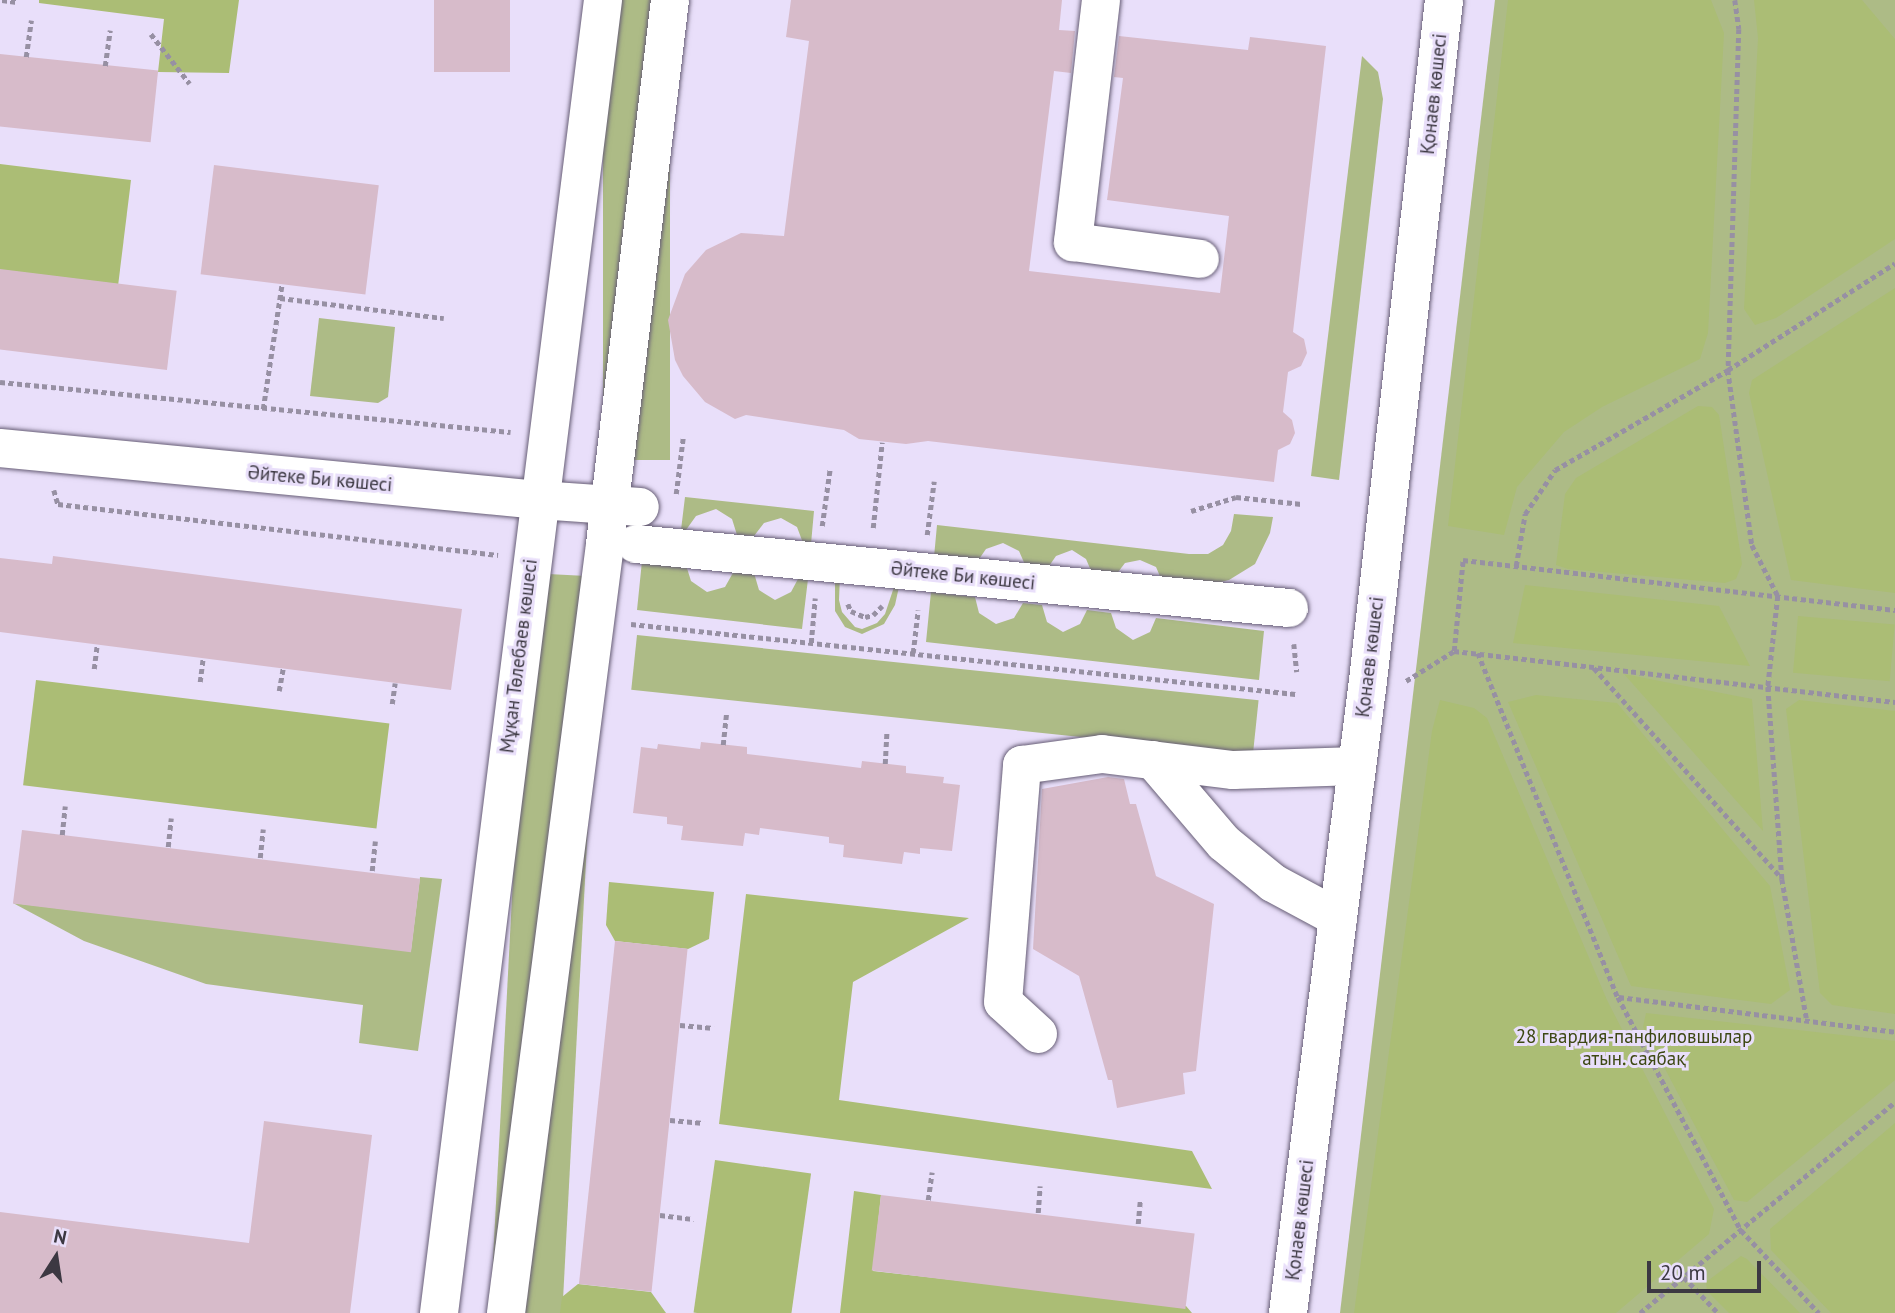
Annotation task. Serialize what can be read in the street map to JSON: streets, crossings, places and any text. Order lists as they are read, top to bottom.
{
  "streets": {
    "street": ["Қонаев көшесі", "Әйтеке Би көшесі", "Мұқан Төлебаев көшесі"]
  },
  "crossings": [
    ["Әйтеке Би көшесі", "Мұқан Төлебаев көшесі"]
  ],
  "parks": ["28 гвардия-панфиловшылар атын. саябақ"],
  "scale_bar": "20 m",
  "north": "top"
}
